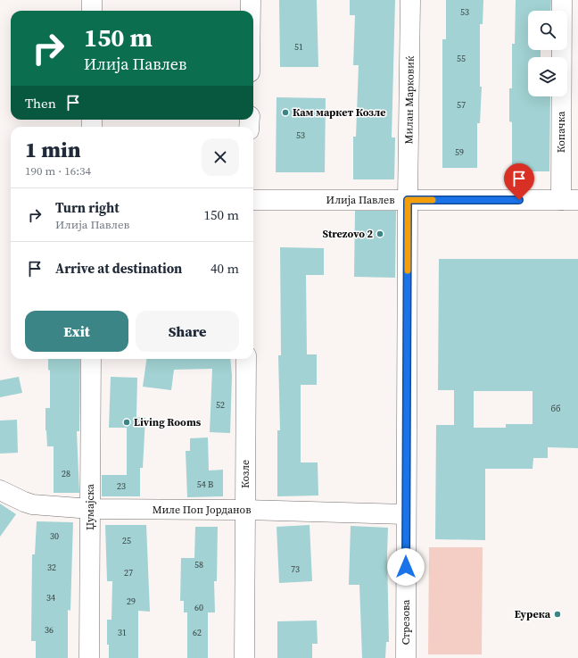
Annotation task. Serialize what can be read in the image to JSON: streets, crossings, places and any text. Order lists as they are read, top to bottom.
{
  "streets": {
    "street": [
      "Милан Марковиќ",
      "Копачка",
      "Илија Павлев",
      "Козле",
      "Џумајска",
      "Миле Поп Јорданов",
      "Стрезова"
    ]
  },
  "crossings": [
    ["Милан Марковиќ", "Илија Павлев"],
    ["Милан Марковиќ", "Стрезова"],
    ["Копачка", "Илија Павлев"],
    ["Илија Павлев", "Стрезова"],
    ["Козле", "Миле Поп Јорданов"],
    ["Џумајска", "Миле Поп Јорданов"],
    ["Миле Поп Јорданов", "Стрезова"]
  ],
  "places": [
    "Кам маркет Козле",
    "Strezovo 2",
    "Living Rooms",
    "Еурека"
  ],
  "house_numbers": [
    "53",
    "51",
    "55",
    "57",
    "53",
    "59",
    "52",
    "бб",
    "28",
    "54 B",
    "23",
    "30",
    "25",
    "58",
    "32",
    "73",
    "27",
    "34",
    "29",
    "60",
    "36",
    "31",
    "62"
  ],
  "page": {
    "turn": ["150 m", "Илија Павлев"],
    "then": "Then",
    "heading": ["1 min", "190 m · 16:34"],
    "list": [
      {
        "name": "Turn right",
        "note": "Илија Павлев",
        "value": "150 m"
      },
      {
        "name": "Arrive at destination",
        "value": "40 m"
      }
    ],
    "buttons": ["Exit", "Share"]
  }
}
